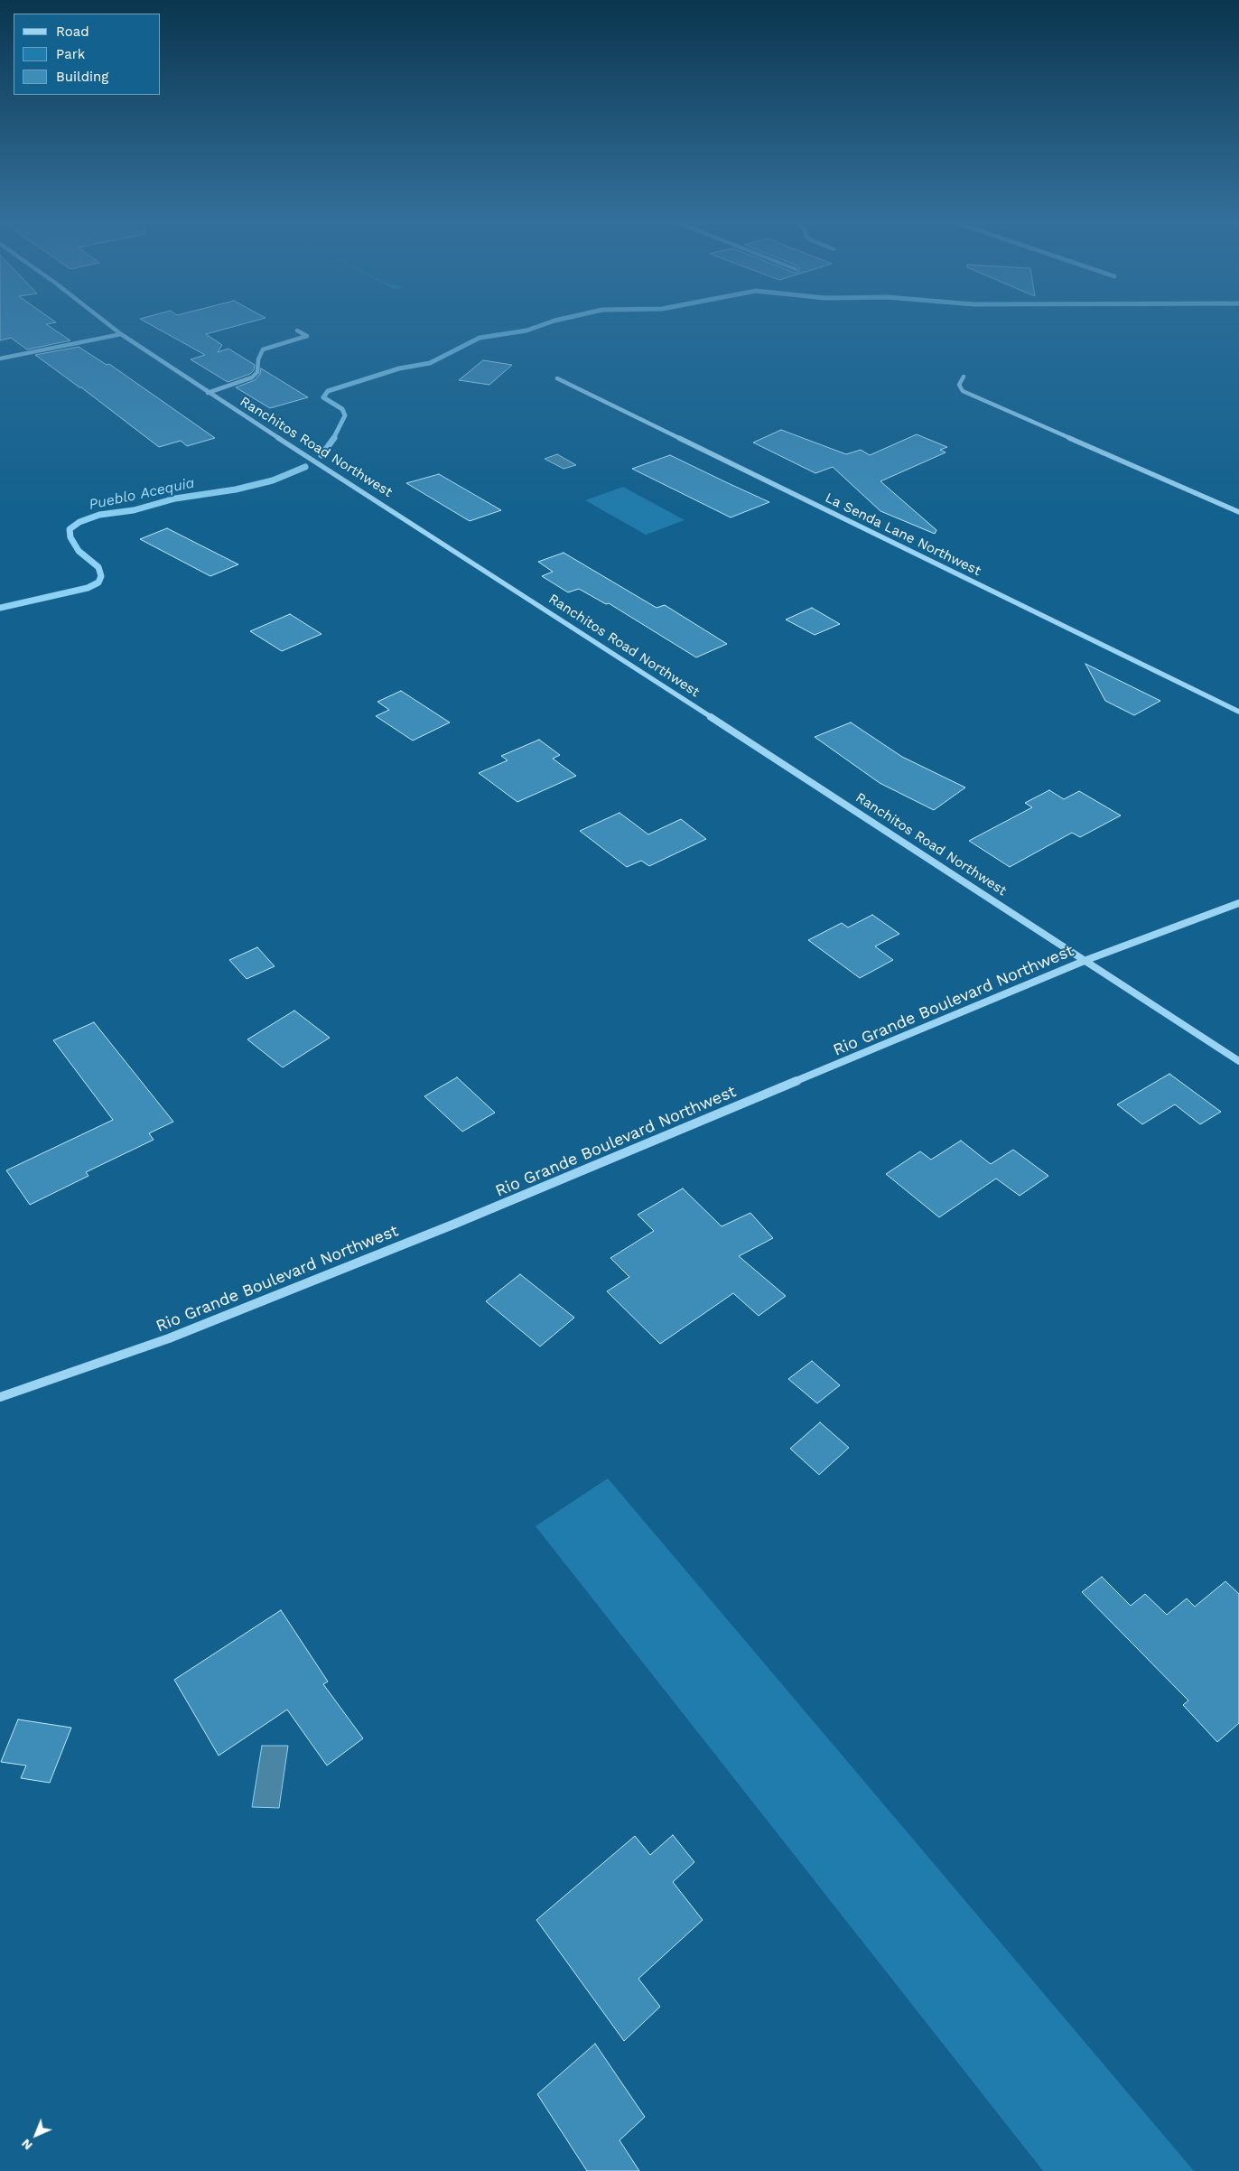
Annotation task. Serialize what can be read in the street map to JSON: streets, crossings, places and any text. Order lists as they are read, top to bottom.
{
  "streets": {
    "street": ["Ranchitos Road Northwest", "La Senda Lane Northwest", "Rio Grande Boulevard Northwest"]
  },
  "crossings": [
    ["Ranchitos Road Northwest", "Rio Grande Boulevard Northwest"]
  ],
  "water": ["Pueblo Acequia"],
  "legend": ["Road", "Park", "Building"],
  "north": "bottom left"
}
